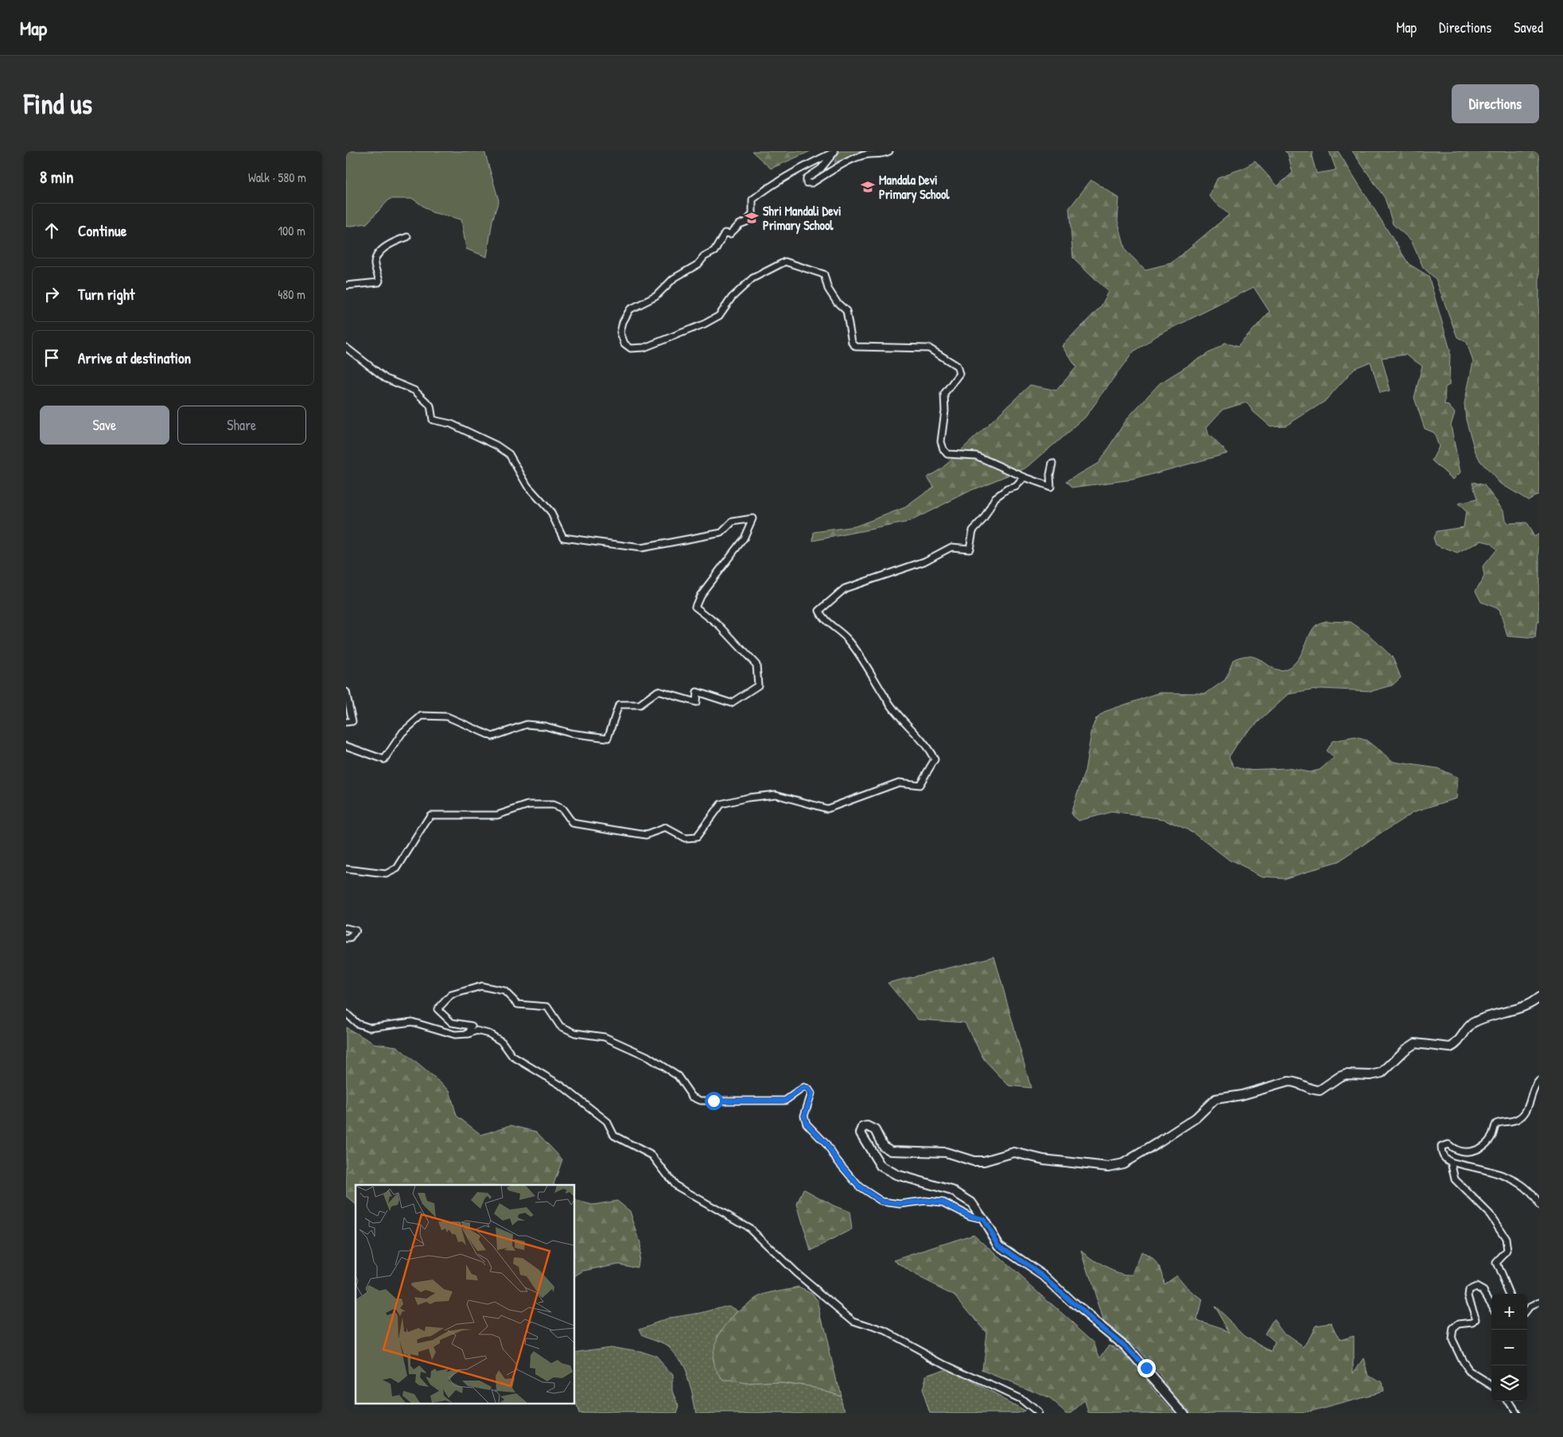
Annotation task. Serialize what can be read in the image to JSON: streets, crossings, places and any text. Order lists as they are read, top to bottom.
{
  "places": {
    "school or university": ["Mandala Devi Primary School", "Shri Mandali Devi Primary School"]
  },
  "page": {
    "header": "Map",
    "nav": ["Map", "Directions", "Saved"],
    "buttons": [
      "Directions",
      ["Save", "Share"]
    ],
    "title": "Find us",
    "heading": ["8 min", "Walk · 580 m"],
    "list": [
      ["Continue", "100 m"],
      ["Turn right", "480 m"],
      "Arrive at destination"
    ],
    "map_buttons": ["+", "−"]
  }
}
